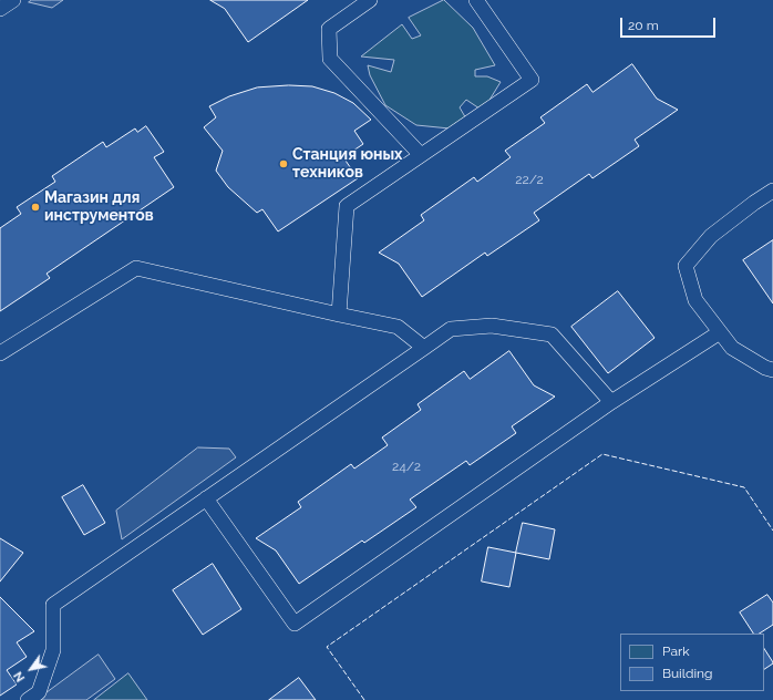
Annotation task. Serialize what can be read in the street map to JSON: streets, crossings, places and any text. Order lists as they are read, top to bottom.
{
  "places": ["Станция юных техников", "Магазин для инструментов"],
  "house_numbers": ["22/2", "24/2"],
  "legend": ["Park", "Building"],
  "scale_bar": "20 m",
  "north": "bottom left"
}
